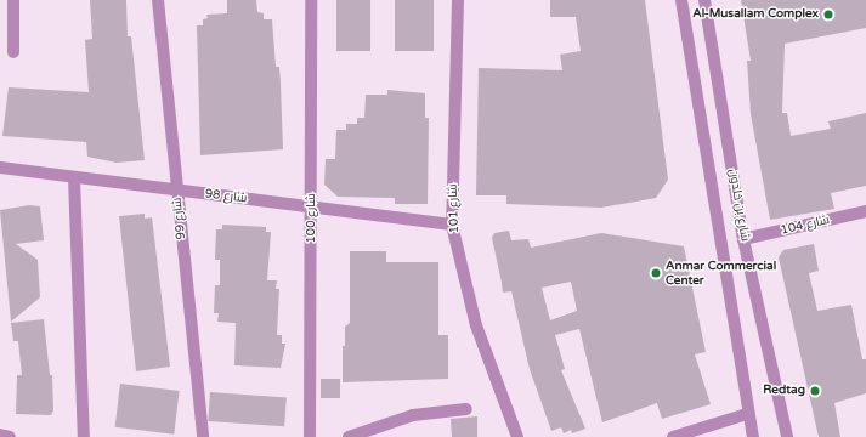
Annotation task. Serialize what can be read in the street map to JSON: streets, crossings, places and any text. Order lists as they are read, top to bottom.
{
  "streets": {
    "street": [
      "شارع 98",
      "شارع بن خلدون",
      "شارع 101",
      "شارع 99",
      "شارع 100",
      "شارع 104"
    ]
  },
  "crossings": [
    ["شارع 98", "شارع 101"],
    ["شارع 98", "شارع 99"],
    ["شارع 98", "شارع 100"],
    ["شارع بن خلدون", "شارع 104"]
  ],
  "places": ["Al-Musallam Complex", "Anmar Commercial Center", "Redtag"]
}
